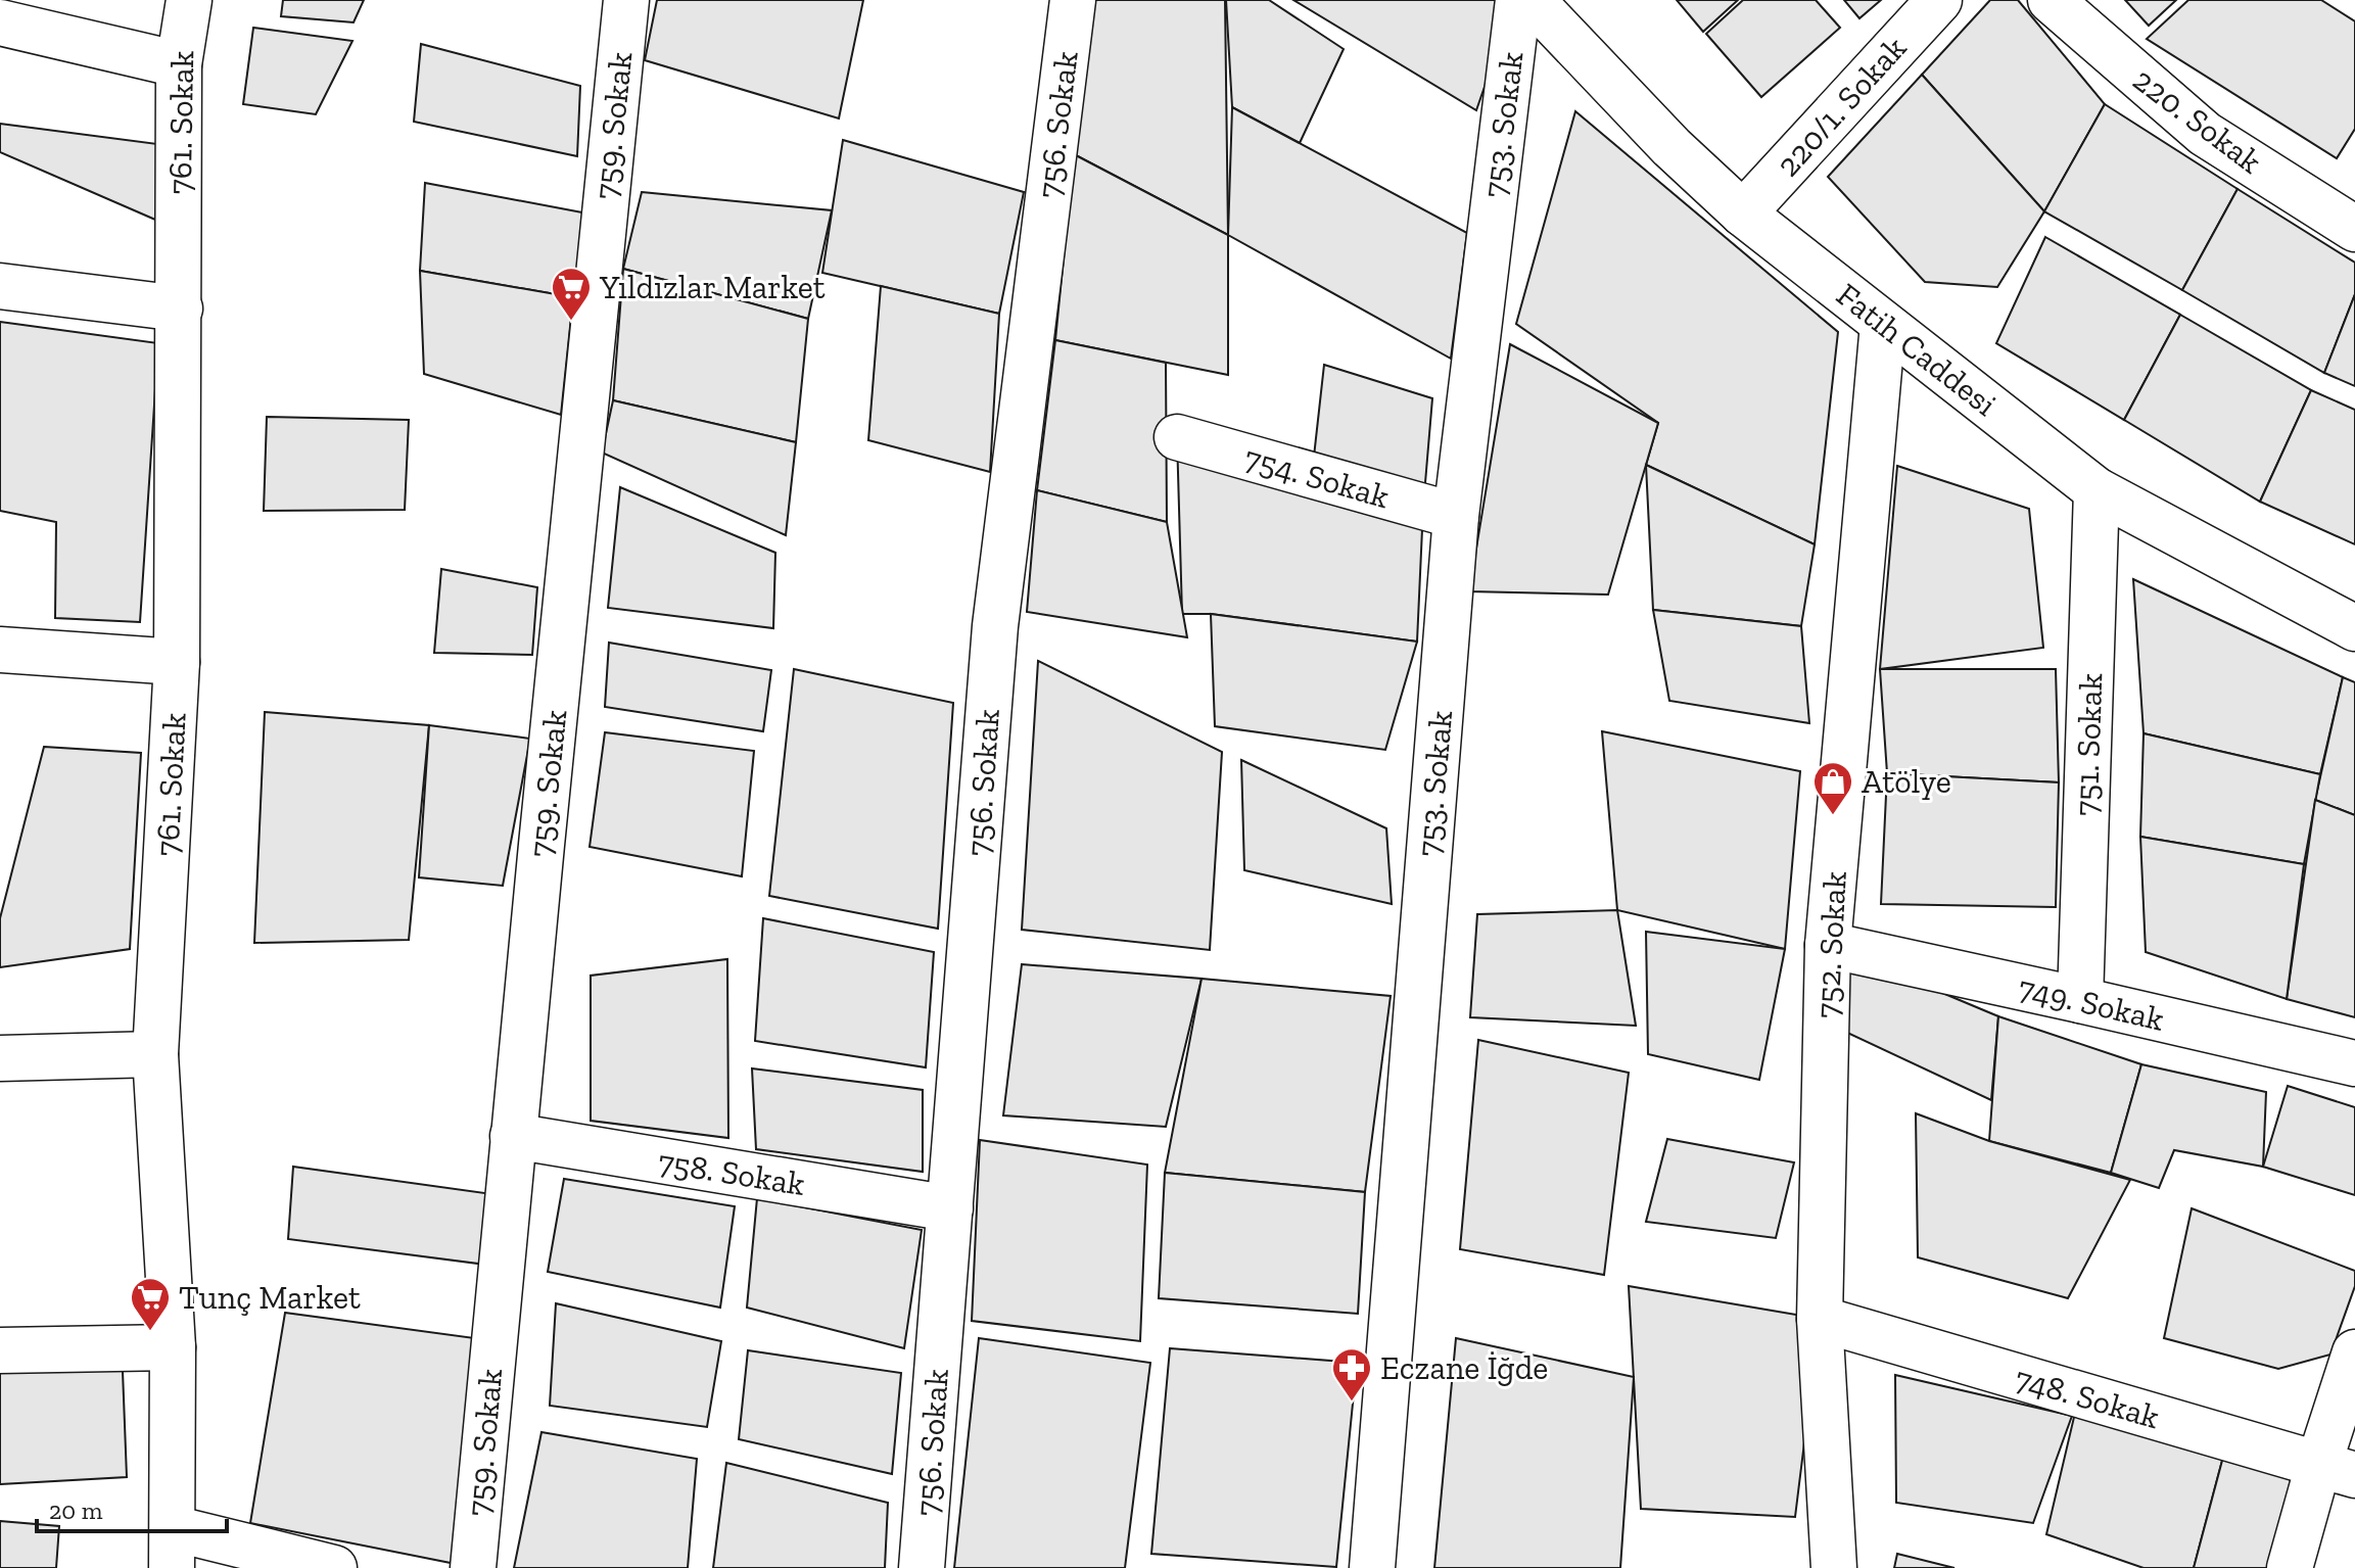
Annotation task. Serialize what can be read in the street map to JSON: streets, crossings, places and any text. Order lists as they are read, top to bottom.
{
  "streets": {
    "street": [
      "220/1. Sokak",
      "220. Sokak",
      "761. Sokak",
      "756. Sokak",
      "753. Sokak",
      "759. Sokak",
      "Fatih Caddesi",
      "754. Sokak",
      "751. Sokak",
      "752. Sokak",
      "749. Sokak",
      "758. Sokak",
      "748. Sokak"
    ]
  },
  "crossings": [
    ["220/1. Sokak", "Fatih Caddesi"],
    ["756. Sokak", "758. Sokak"],
    ["753. Sokak", "754. Sokak"],
    ["759. Sokak", "758. Sokak"],
    ["Fatih Caddesi", "751. Sokak"],
    ["Fatih Caddesi", "752. Sokak"],
    ["751. Sokak", "749. Sokak"],
    ["752. Sokak", "749. Sokak"],
    ["752. Sokak", "748. Sokak"]
  ],
  "places": {
    "supermarket": ["Yıldızlar Market", "Tunç Market"],
    "shop": ["Atölye"],
    "pharmacy": ["Eczane İğde"]
  },
  "scale_bar": "20 m"
}
